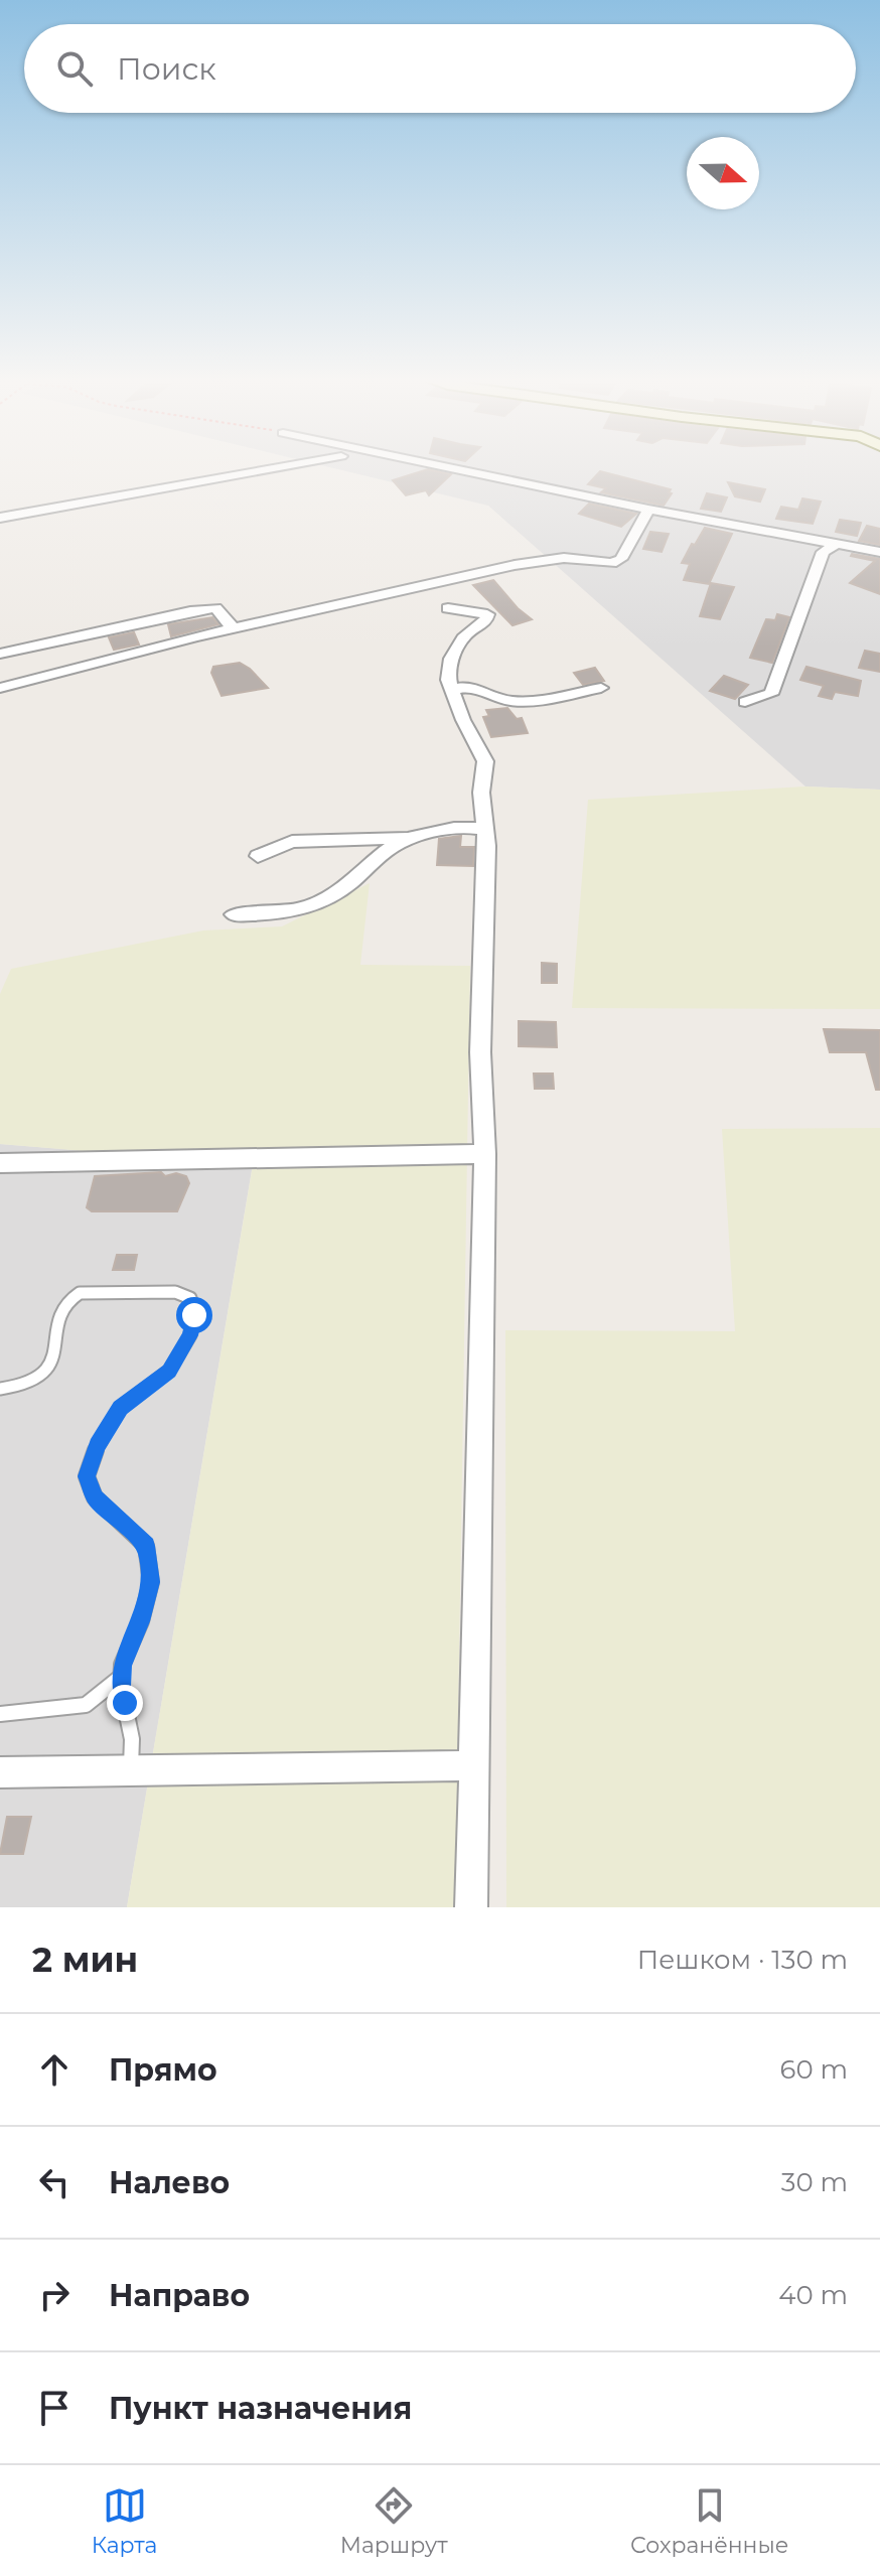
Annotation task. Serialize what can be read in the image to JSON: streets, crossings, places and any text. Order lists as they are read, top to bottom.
{
  "north": "right",
  "page": {
    "search": "Поиск",
    "heading": ["2 мин", "Пешком · 130 m"],
    "list": [
      ["Прямо", "60 m"],
      ["Налево", "30 m"],
      ["Направо", "40 m"],
      "Пункт назначения"
    ],
    "nav": ["Карта", "Маршрут", "Сохранённые"]
  }
}
